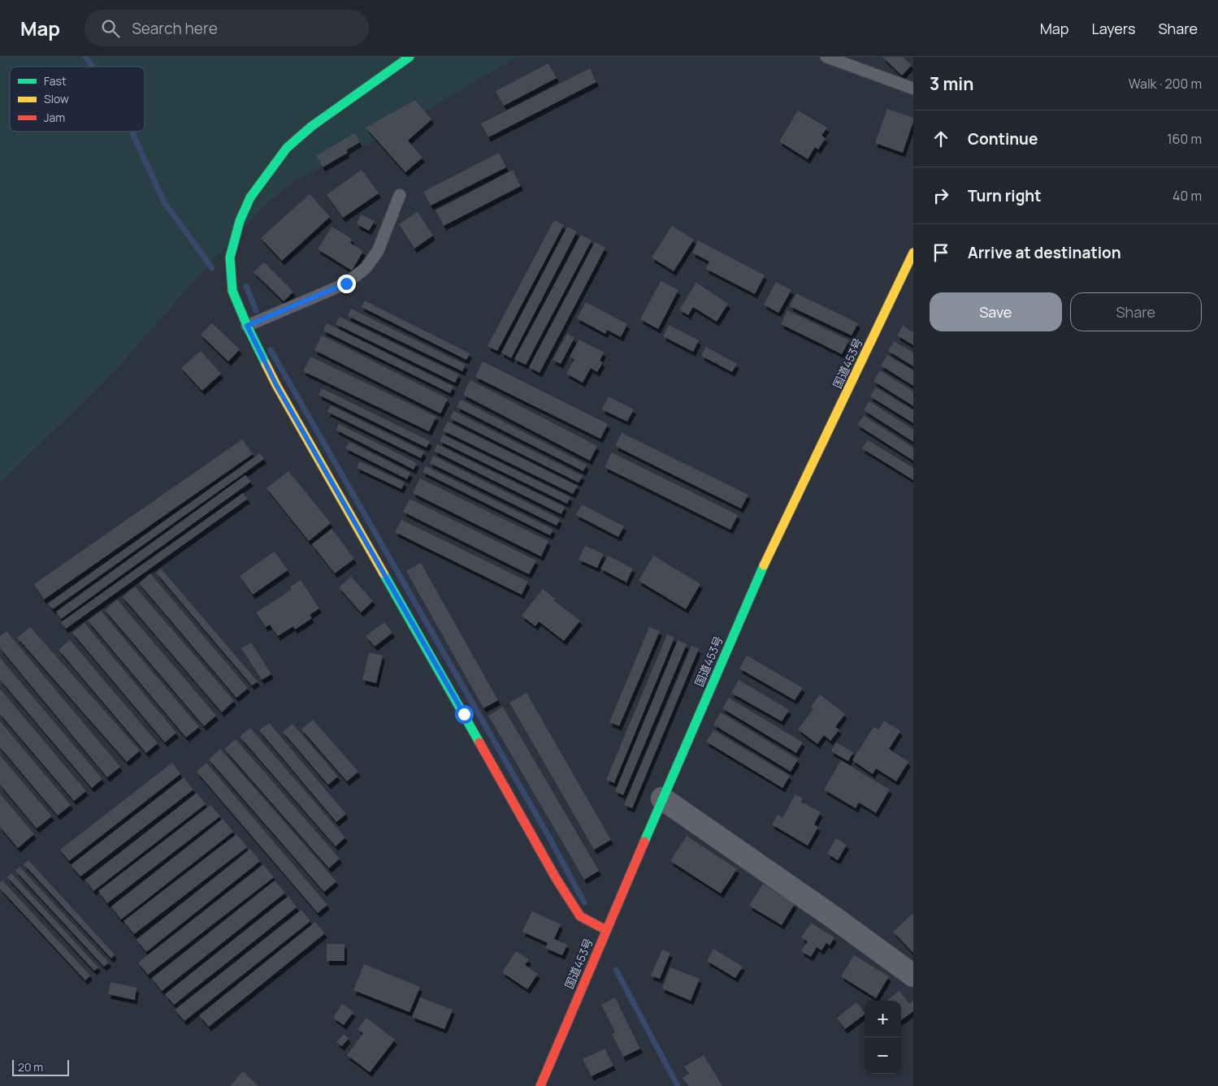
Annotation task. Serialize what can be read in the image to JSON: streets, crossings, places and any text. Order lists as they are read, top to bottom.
{
  "streets": {
    "main road": ["国道453号"]
  },
  "legend": ["Fast", "Slow", "Jam"],
  "scale_bar": "20 m",
  "page": {
    "header": "Map",
    "search": "Search here",
    "nav": ["Map", "Layers", "Share"],
    "heading": ["3 min", "Walk · 200 m"],
    "list": [
      ["Continue", "160 m"],
      ["Turn right", "40 m"],
      "Arrive at destination"
    ],
    "buttons": ["Save", "Share"],
    "map_buttons": ["+", "−"],
    "scale": "20 m"
  }
}
